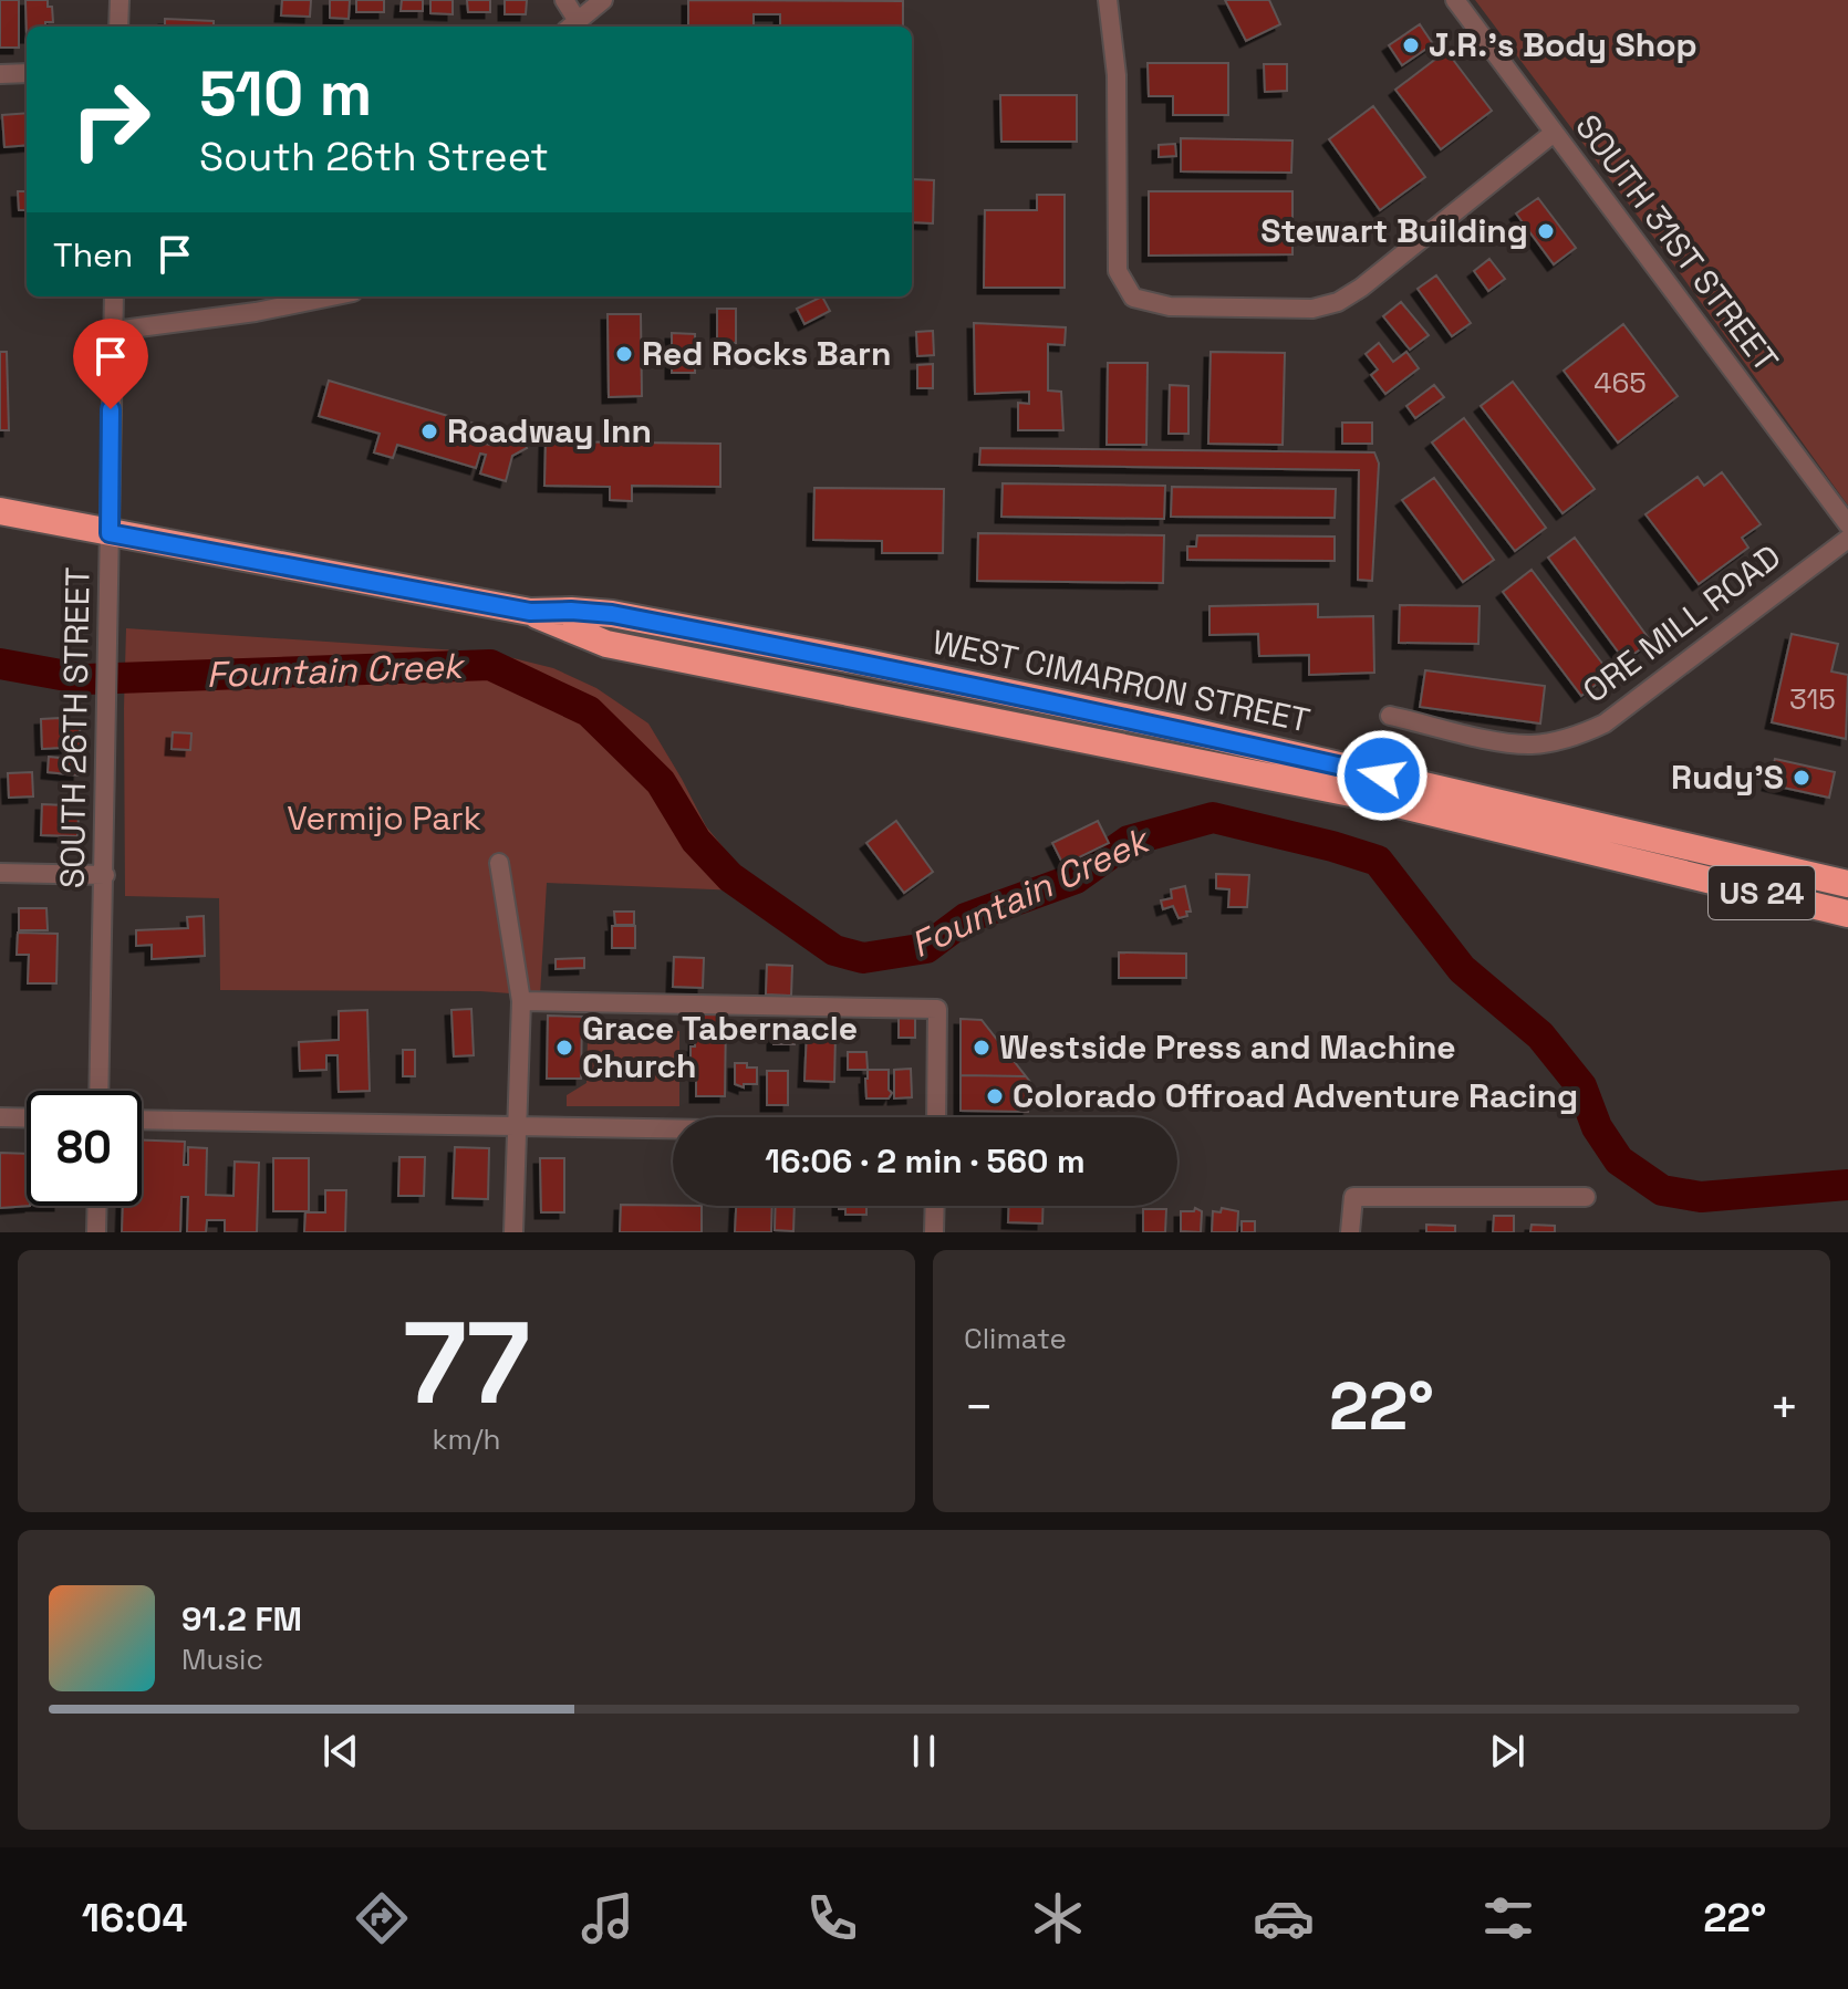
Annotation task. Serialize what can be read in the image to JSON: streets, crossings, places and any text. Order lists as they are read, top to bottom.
{
  "streets": {
    "highway": ["WEST CIMARRON STREET", "US 24"],
    "street": ["SOUTH 31ST STREET", "ORE MILL ROAD", "SOUTH 26TH STREET"]
  },
  "crossings": [
    ["WEST CIMARRON STREET", "SOUTH 26TH STREET"]
  ],
  "water": ["Fountain Creek"],
  "parks": ["Vermijo Park"],
  "places": [
    "J.R.'s Body Shop",
    "Stewart Building",
    "Red Rocks Barn",
    "Roadway Inn",
    "Rudy'S",
    "Grace Tabernacle Church",
    "Westside Press and Machine",
    "Colorado Offroad Adventure Racing"
  ],
  "house_numbers": ["465", "315"],
  "page": {
    "turn": ["510 m", "South 26th Street"],
    "then": "Then",
    "limit": "80",
    "trip": "16:06 · 2 min · 560 m",
    "tile": [
      ["77", "km/h"],
      "Climate"
    ],
    "heat": ["−", "22°", "+"],
    "song": ["91.2 FM", "Music"],
    "tabs": ["16:04", "22°"]
  }
}
